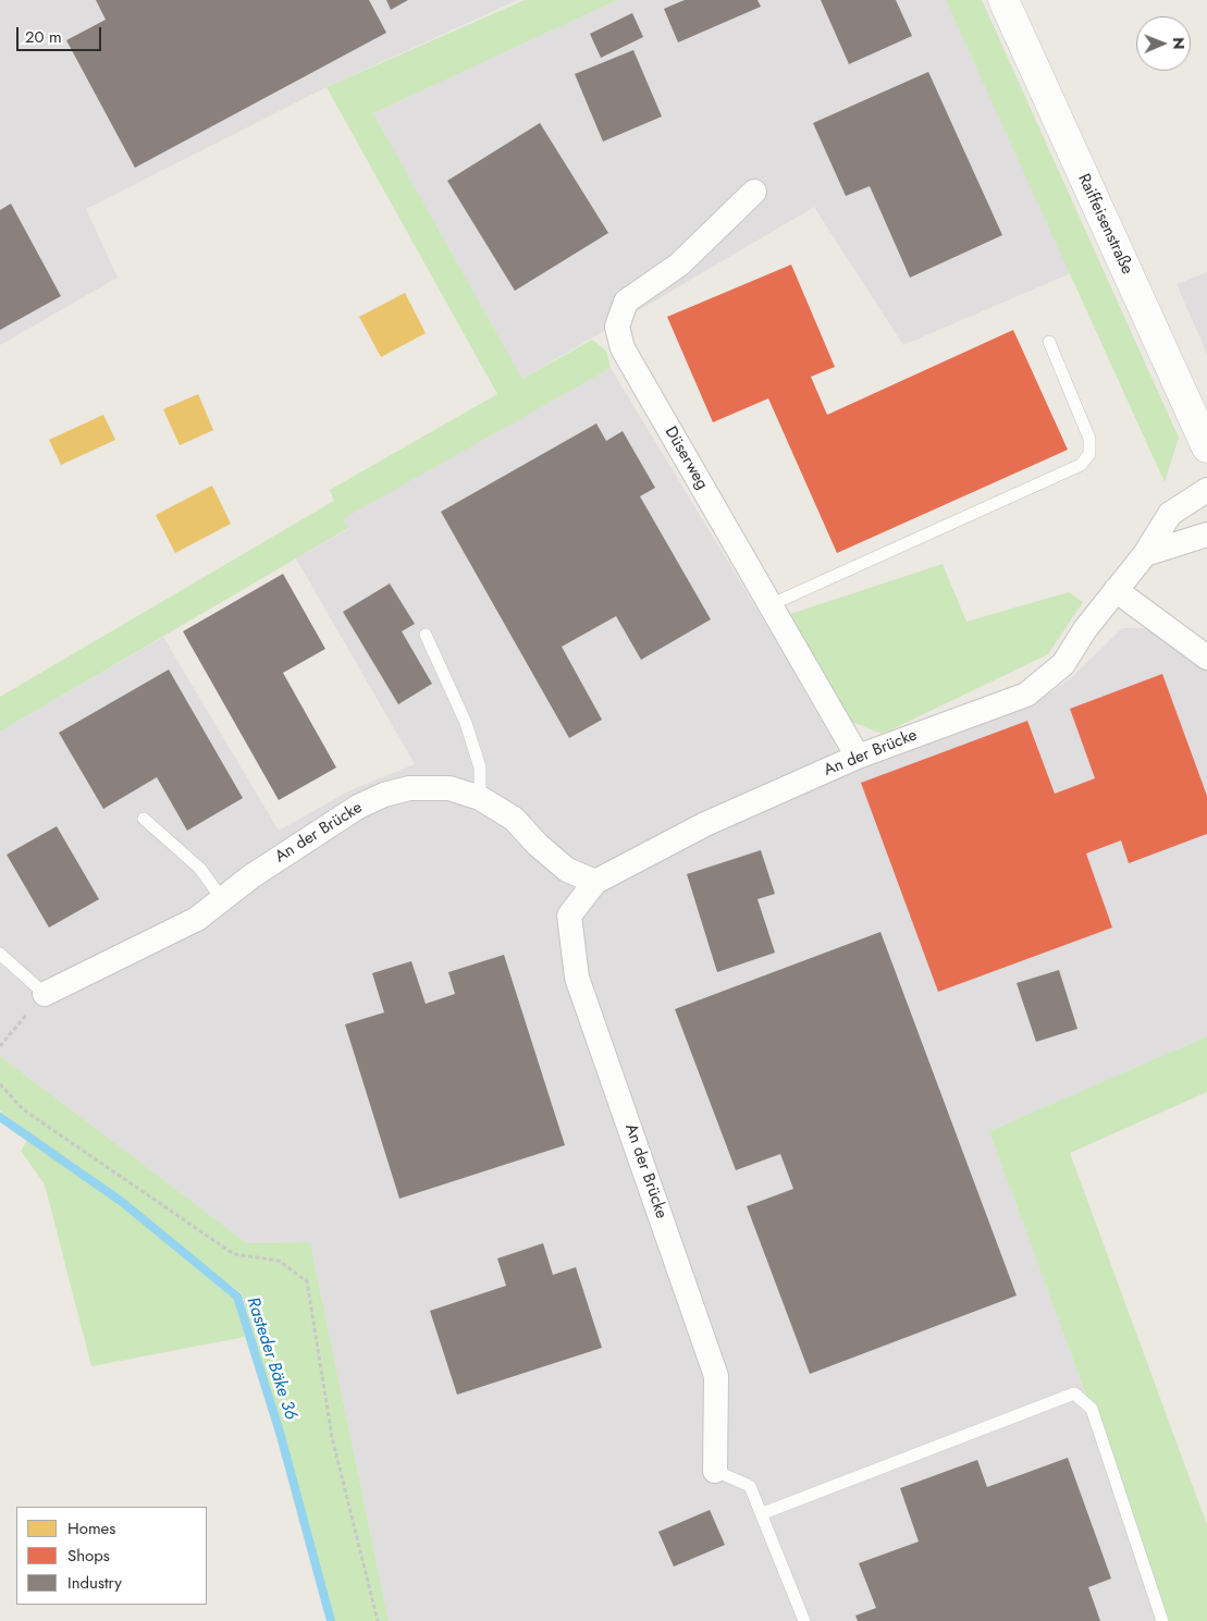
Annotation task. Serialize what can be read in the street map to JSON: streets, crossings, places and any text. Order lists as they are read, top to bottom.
{
  "streets": {
    "main road": ["Raiffeisenstraße"],
    "street": ["Düserweg", "An der Brücke"]
  },
  "crossings": [
    ["Düserweg", "An der Brücke"]
  ],
  "water": ["Rasteder Bäke 36"],
  "legend": ["Homes", "Shops", "Industry"],
  "scale_bar": "20 m",
  "north": "right"
}
